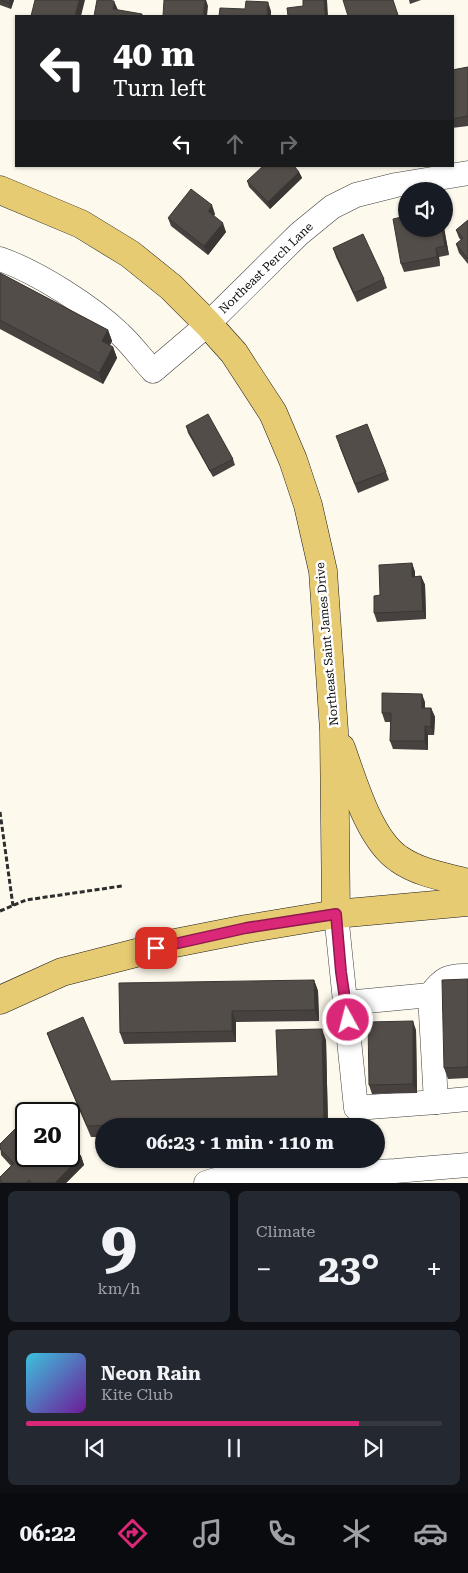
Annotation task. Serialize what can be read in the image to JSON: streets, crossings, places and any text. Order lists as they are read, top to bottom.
{
  "streets": {
    "main road": ["Northeast Saint James Drive"],
    "street": ["Northeast Perch Lane"]
  },
  "crossings": [
    ["Northeast Perch Lane", "Northeast Saint James Drive"]
  ],
  "page": {
    "turn": ["40 m", "Turn left"],
    "limit": "20",
    "trip": "06:23 · 1 min · 110 m",
    "tile": [
      ["9", "km/h"],
      "Climate"
    ],
    "heat": ["−", "23°", "+"],
    "song": ["Neon Rain", "Kite Club"],
    "tabs": "06:22"
  }
}
